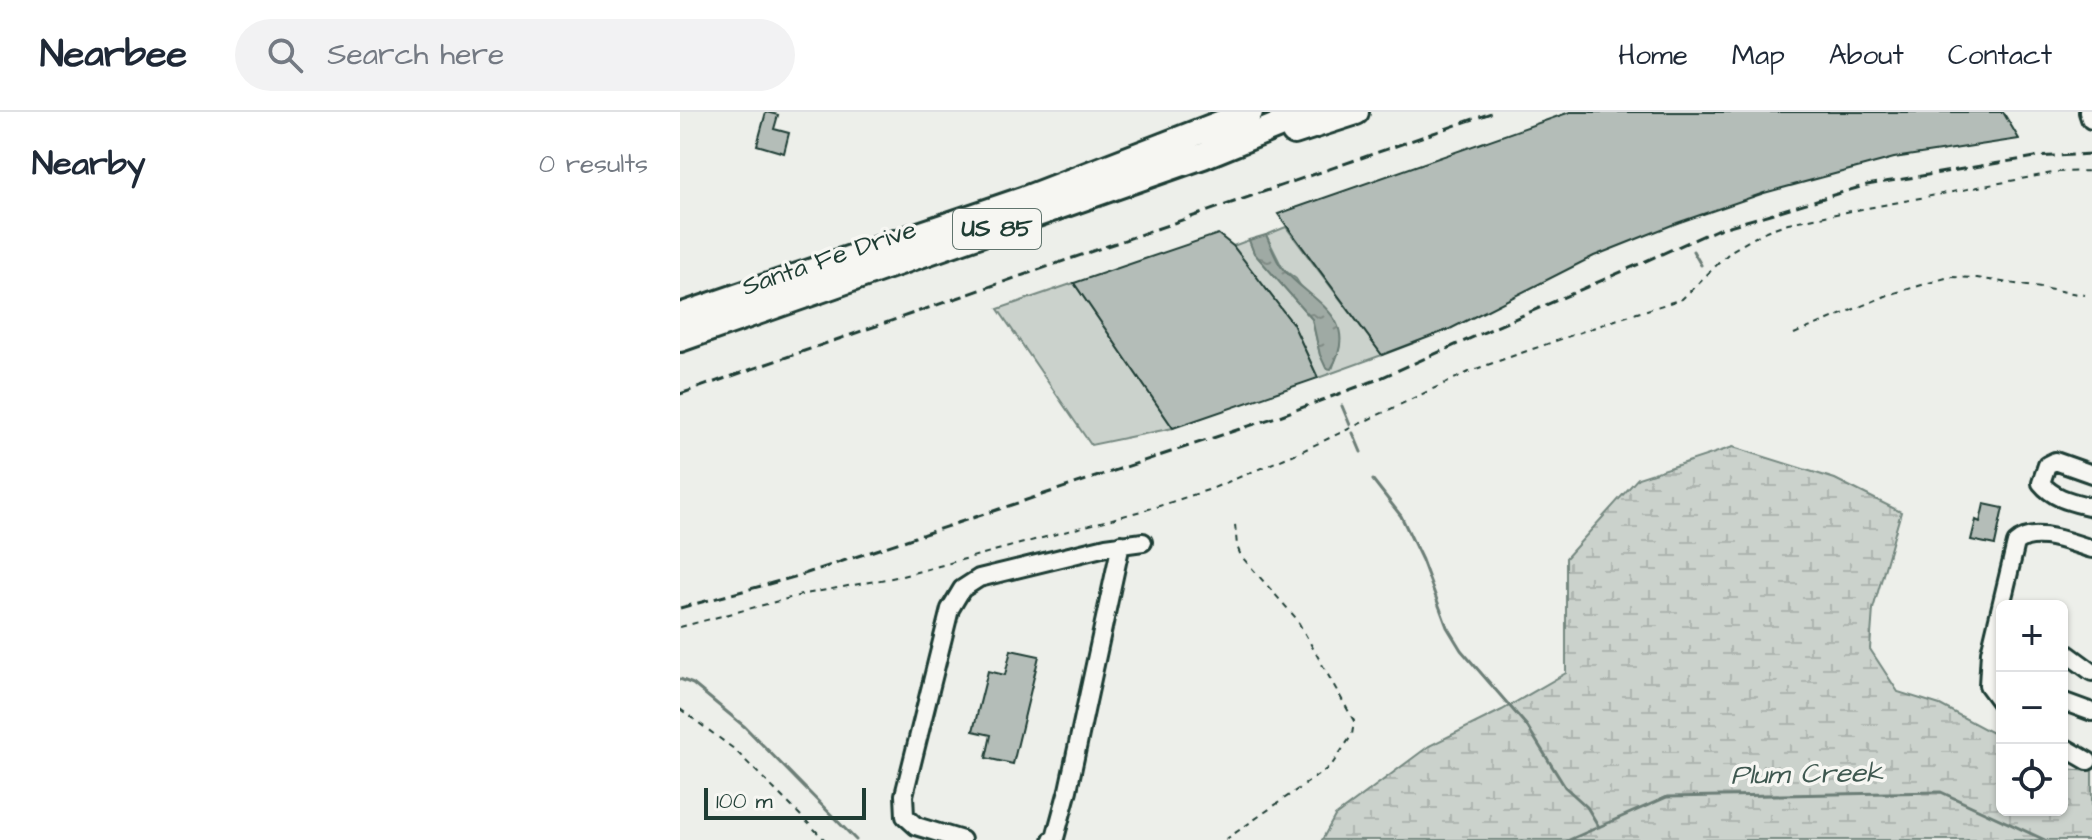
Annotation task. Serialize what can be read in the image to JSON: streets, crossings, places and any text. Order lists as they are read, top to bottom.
{
  "streets": {
    "highway": ["US 85", "Santa Fe Drive"]
  },
  "water": ["Plum Creek"],
  "scale_bar": "100 m",
  "page": {
    "header": "Nearbee",
    "search": "Search here",
    "nav": [
      "Home",
      "Map",
      "About",
      "Contact"
    ],
    "heading": ["Nearby", "0 results"],
    "map_buttons": ["+", "−"],
    "scale": "100 m"
  }
}
